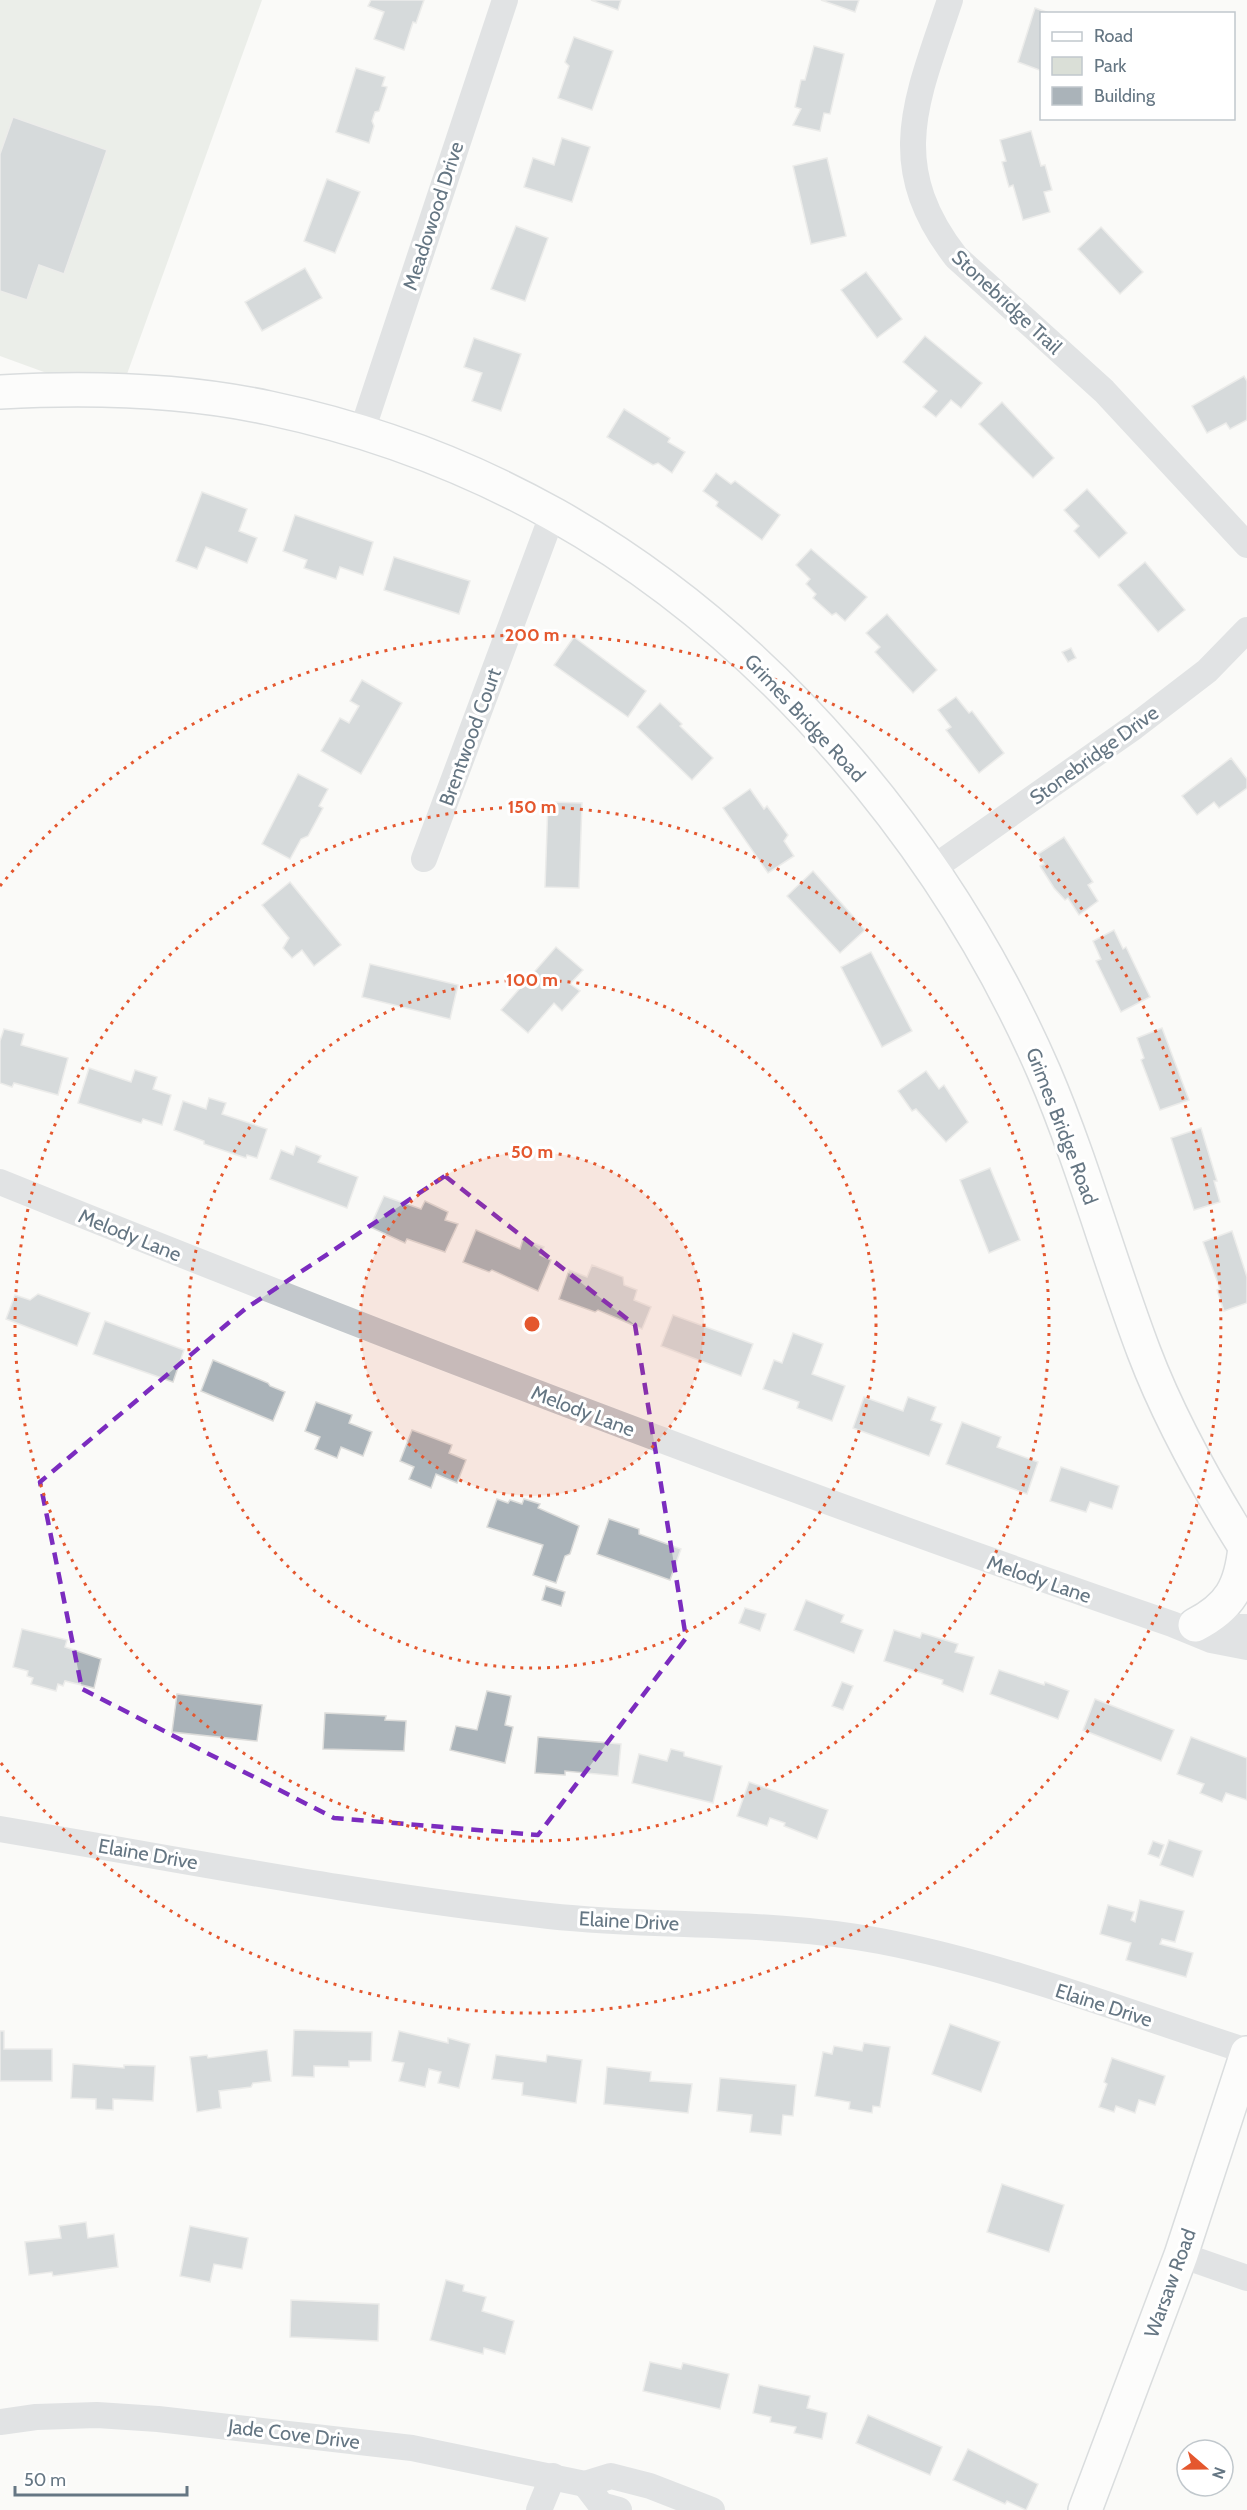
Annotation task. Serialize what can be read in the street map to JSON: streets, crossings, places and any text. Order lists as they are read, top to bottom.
{
  "streets": {
    "street": [
      "Meadowood Drive",
      "Stonebridge Trail",
      "Grimes Bridge Road",
      "Brentwood Court",
      "Stonebridge Drive",
      "Melody Lane",
      "Elaine Drive",
      "Warsaw Road",
      "Jade Cove Drive"
    ]
  },
  "crossings": [
    ["Meadowood Drive", "Grimes Bridge Road"],
    ["Grimes Bridge Road", "Brentwood Court"],
    ["Grimes Bridge Road", "Stonebridge Drive"],
    ["Elaine Drive", "Warsaw Road"]
  ],
  "legend": ["Road", "Park", "Building"],
  "scale_bar": "50 m",
  "north": "right",
  "rings": [
    "200 m",
    "150 m",
    "100 m",
    "50 m"
  ]
}
